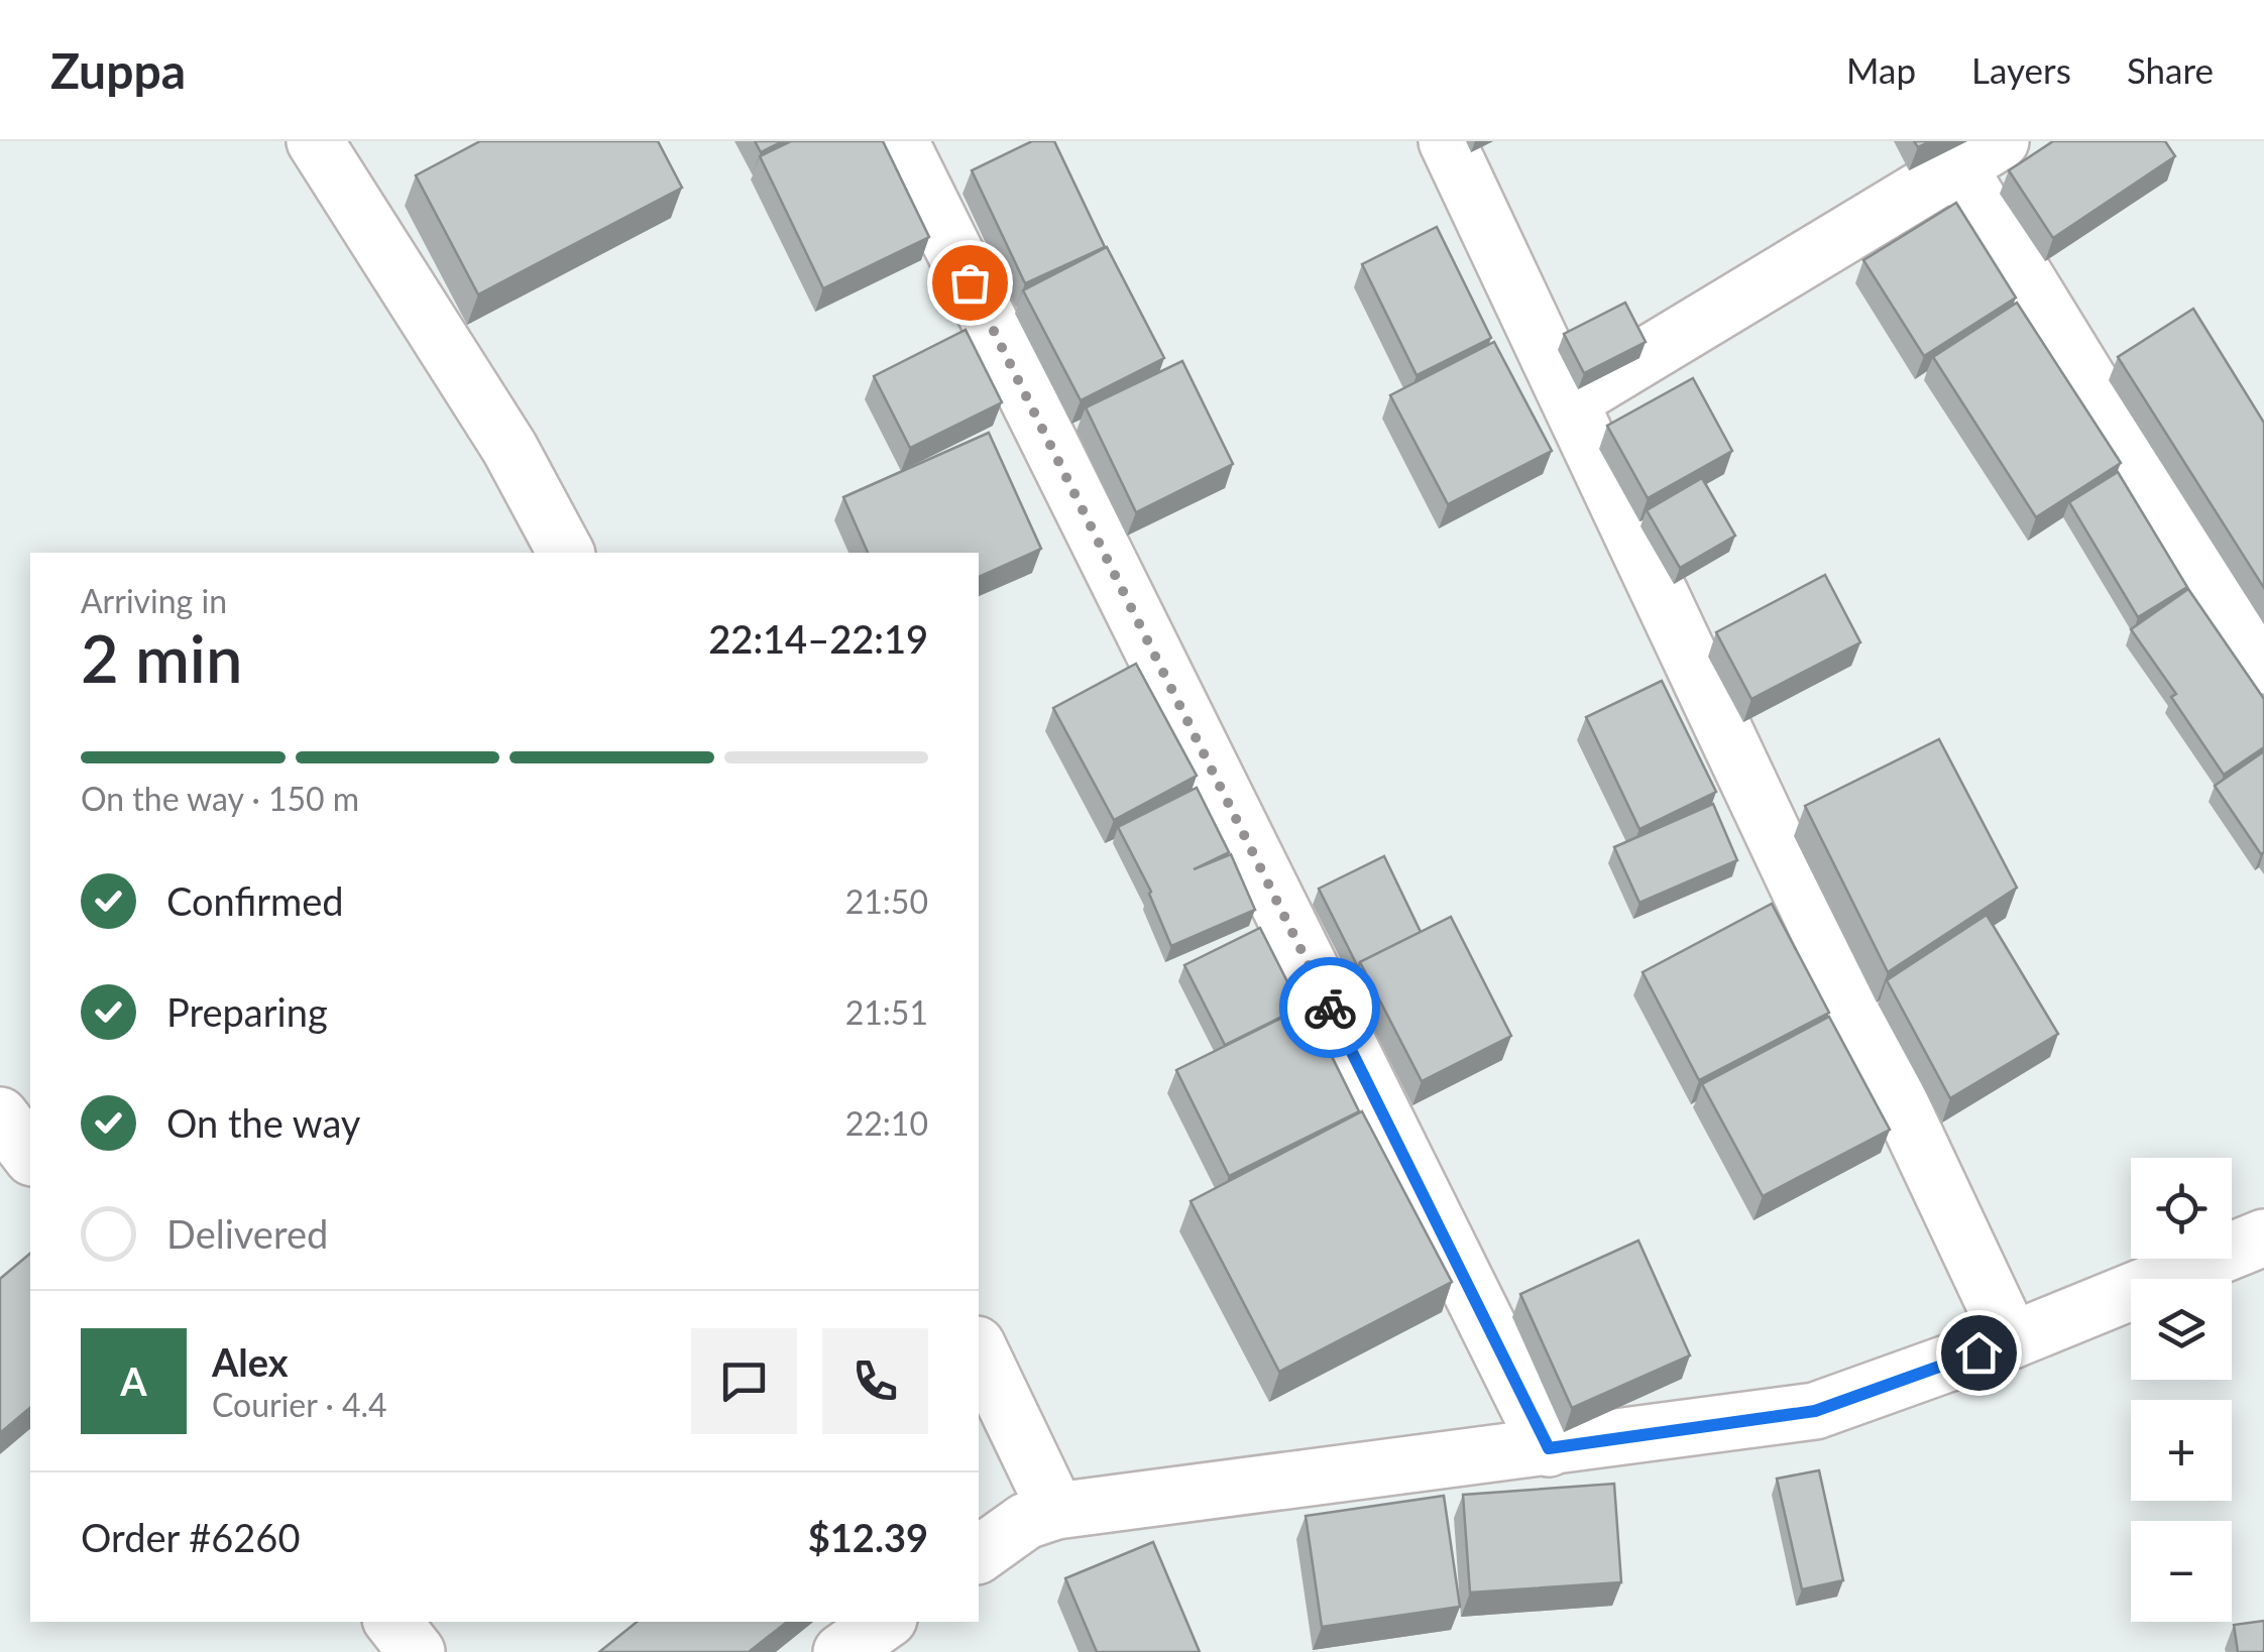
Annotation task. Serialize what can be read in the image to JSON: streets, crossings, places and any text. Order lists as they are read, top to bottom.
{
  "page": {
    "header": "Zuppa",
    "nav": ["Map", "Layers", "Share"],
    "heading": ["2 min", "Arriving in", "22:14–22:19"],
    "panel": [
      "Alex",
      "Courier · 4.4",
      "Order #6260",
      "$12.39"
    ],
    "bar": "On the way · 150 m",
    "list": [
      ["Confirmed", "21:50"],
      ["Preparing", "21:51"],
      ["On the way", "22:10"],
      "Delivered"
    ],
    "map_buttons": ["+", "−"],
    "round": "A"
  }
}
